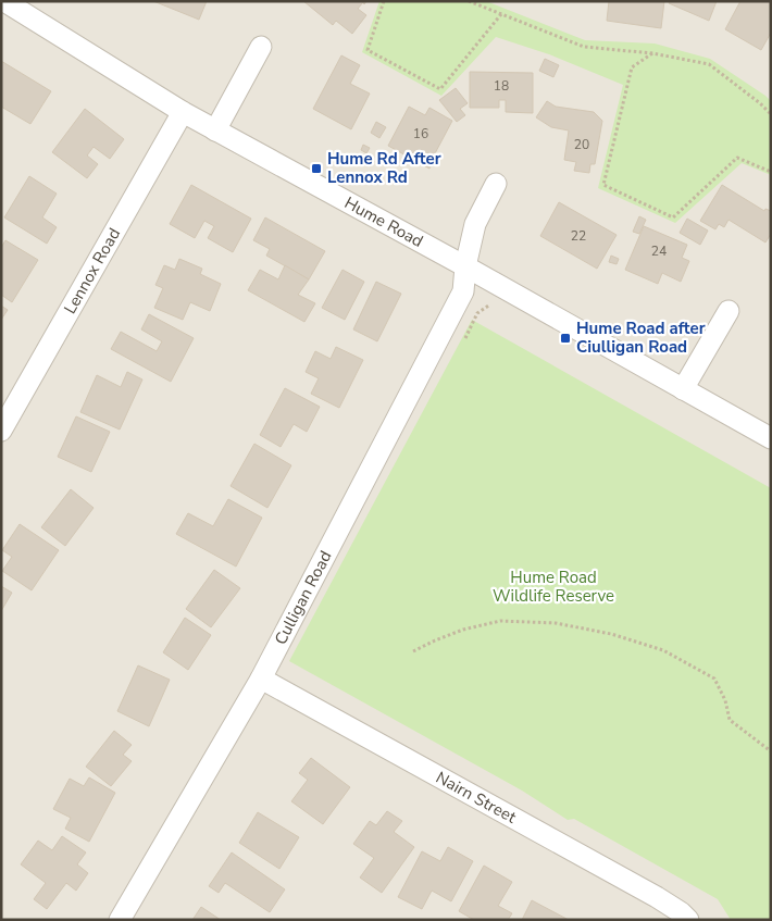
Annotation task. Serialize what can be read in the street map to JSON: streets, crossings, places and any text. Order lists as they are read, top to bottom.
{
  "streets": {
    "street": [
      "Hume Road",
      "Lennox Road",
      "Culligan Road",
      "Nairn Street"
    ]
  },
  "crossings": [
    ["Hume Road", "Lennox Road"],
    ["Hume Road", "Culligan Road"],
    ["Culligan Road", "Nairn Street"]
  ],
  "parks": ["Hume Road Wildlife Reserve"],
  "places": {
    "transit": ["Hume Rd After Lennox Rd", "Hume Road after Ciulligan Road"]
  },
  "house_numbers": [
    "18",
    "16",
    "20",
    "22",
    "24"
  ]
}
